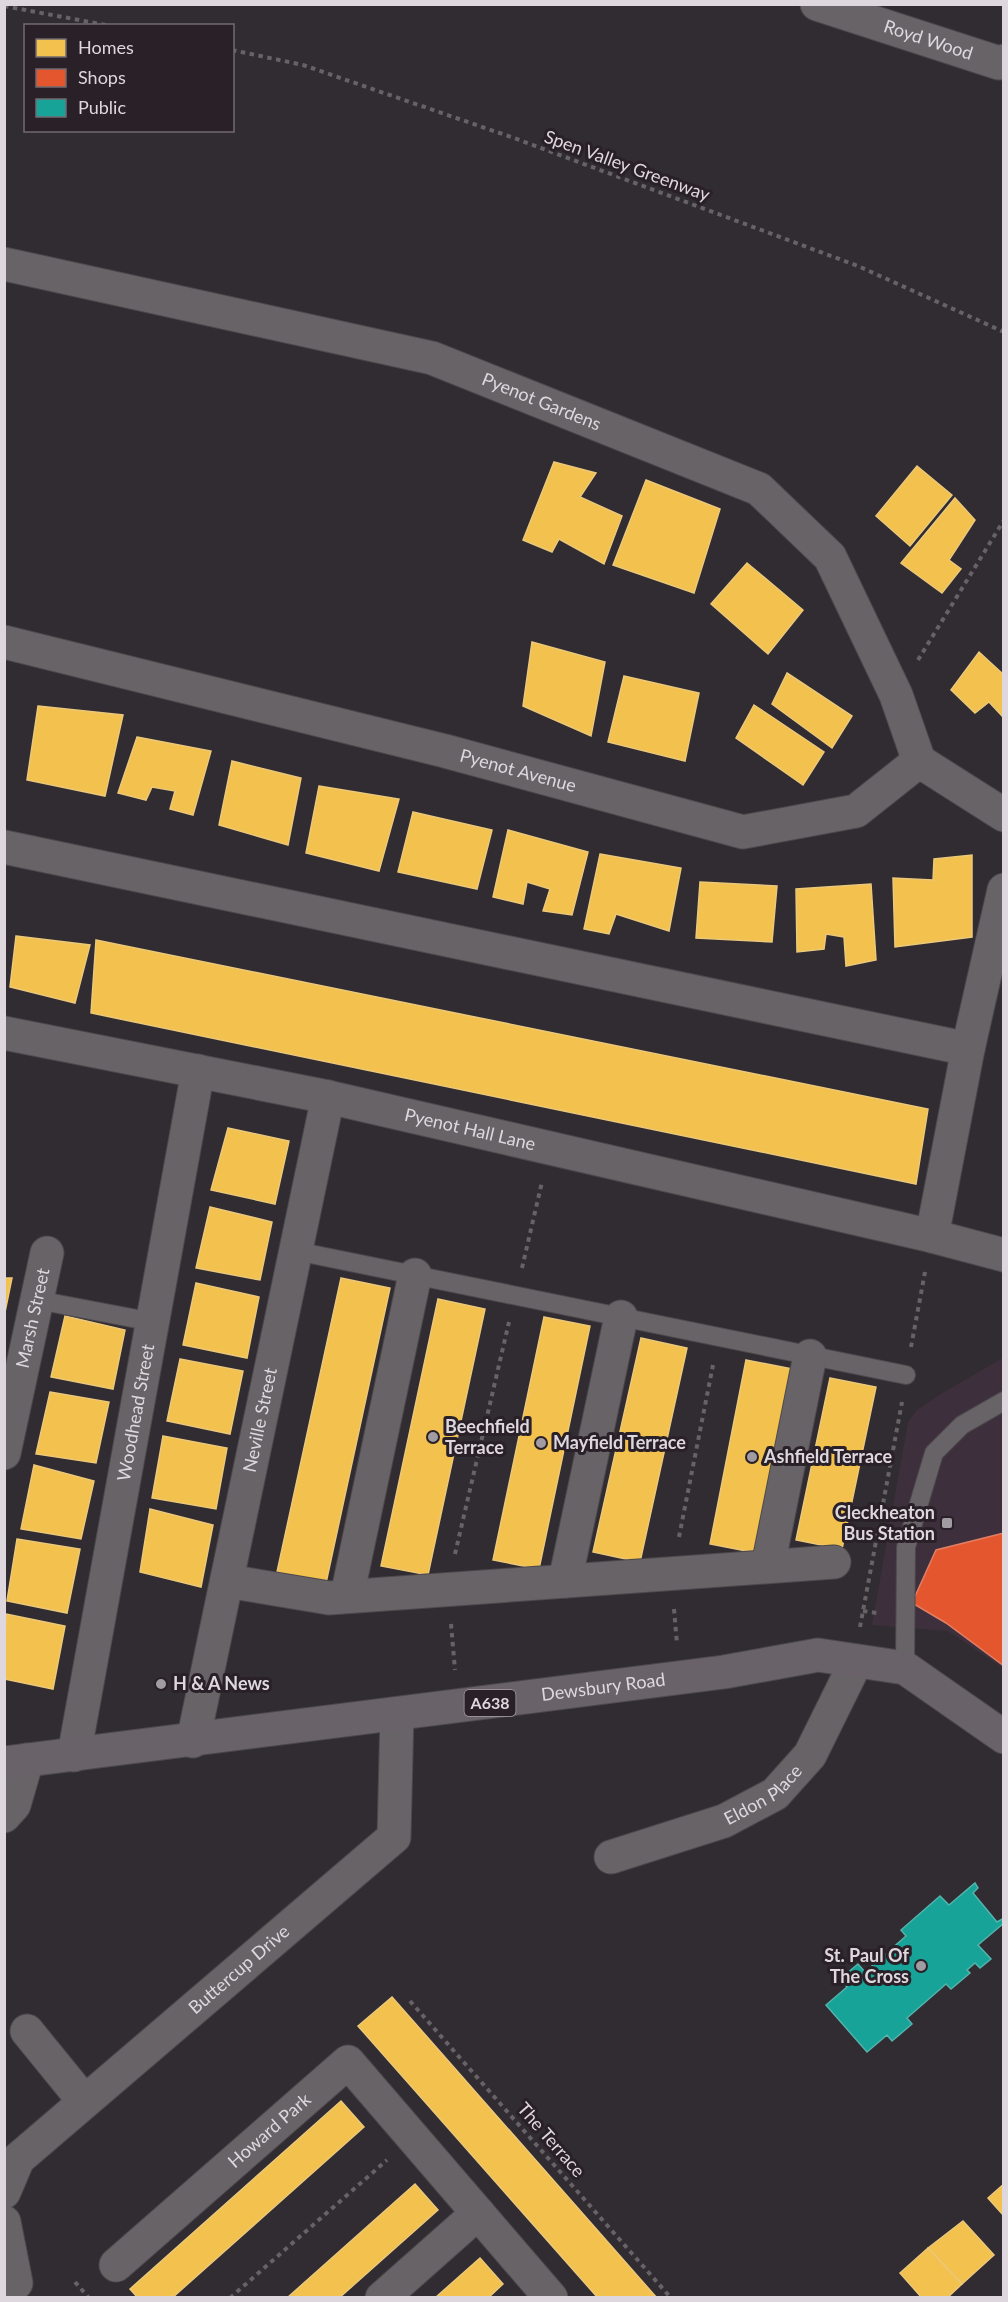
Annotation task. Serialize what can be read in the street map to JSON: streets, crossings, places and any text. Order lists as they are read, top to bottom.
{
  "streets": {
    "main road": ["Dewsbury Road", "A638"],
    "street": [
      "Royd Wood",
      "Pyenot Gardens",
      "Pyenot Avenue",
      "Pyenot Hall Lane",
      "Marsh Street",
      "Woodhead Street",
      "Neville Street",
      "Eldon Place",
      "Buttercup Drive",
      "Howard Park"
    ],
    "path": ["Spen Valley Greenway", "The Terrace"]
  },
  "crossings": [
    ["Pyenot Gardens", "Pyenot Avenue"],
    ["Pyenot Hall Lane", "Woodhead Street"],
    ["Pyenot Hall Lane", "Neville Street"],
    ["Woodhead Street", "Dewsbury Road"],
    ["Woodhead Street", "A638"],
    ["Neville Street", "Dewsbury Road"],
    ["Dewsbury Road", "A638"],
    ["Dewsbury Road", "Eldon Place"],
    ["Dewsbury Road", "Buttercup Drive"]
  ],
  "places": {
    "other": [
      "Beechfield Terrace",
      "Mayfield Terrace",
      "Ashfield Terrace",
      "H & A News",
      "St. Paul Of The Cross"
    ],
    "transit": ["Cleckheaton Bus Station"]
  },
  "legend": ["Homes", "Shops", "Public"]
}
